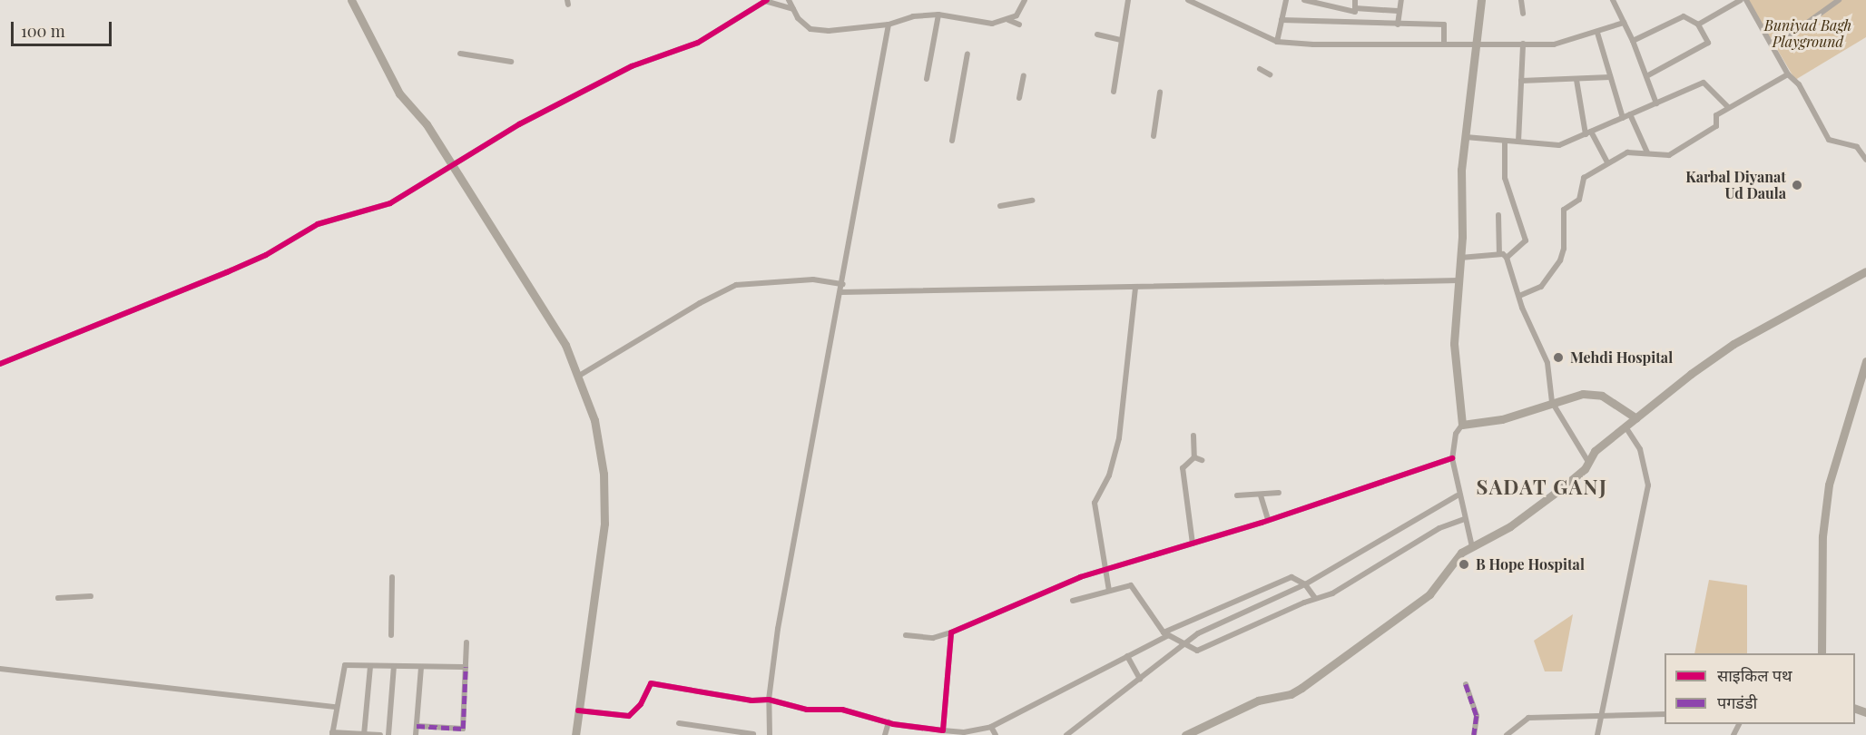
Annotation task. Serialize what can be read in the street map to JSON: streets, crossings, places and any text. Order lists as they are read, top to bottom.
{
  "districts": ["SADAT GANJ"],
  "parks": ["Buniyad Bagh Playground"],
  "places": ["Karbal Diyanat Ud Daula", "Mehdi Hospital", "B Hope Hospital"],
  "legend": ["साइकिल पथ", "पगडंडी"],
  "scale_bar": "100 m"
}
